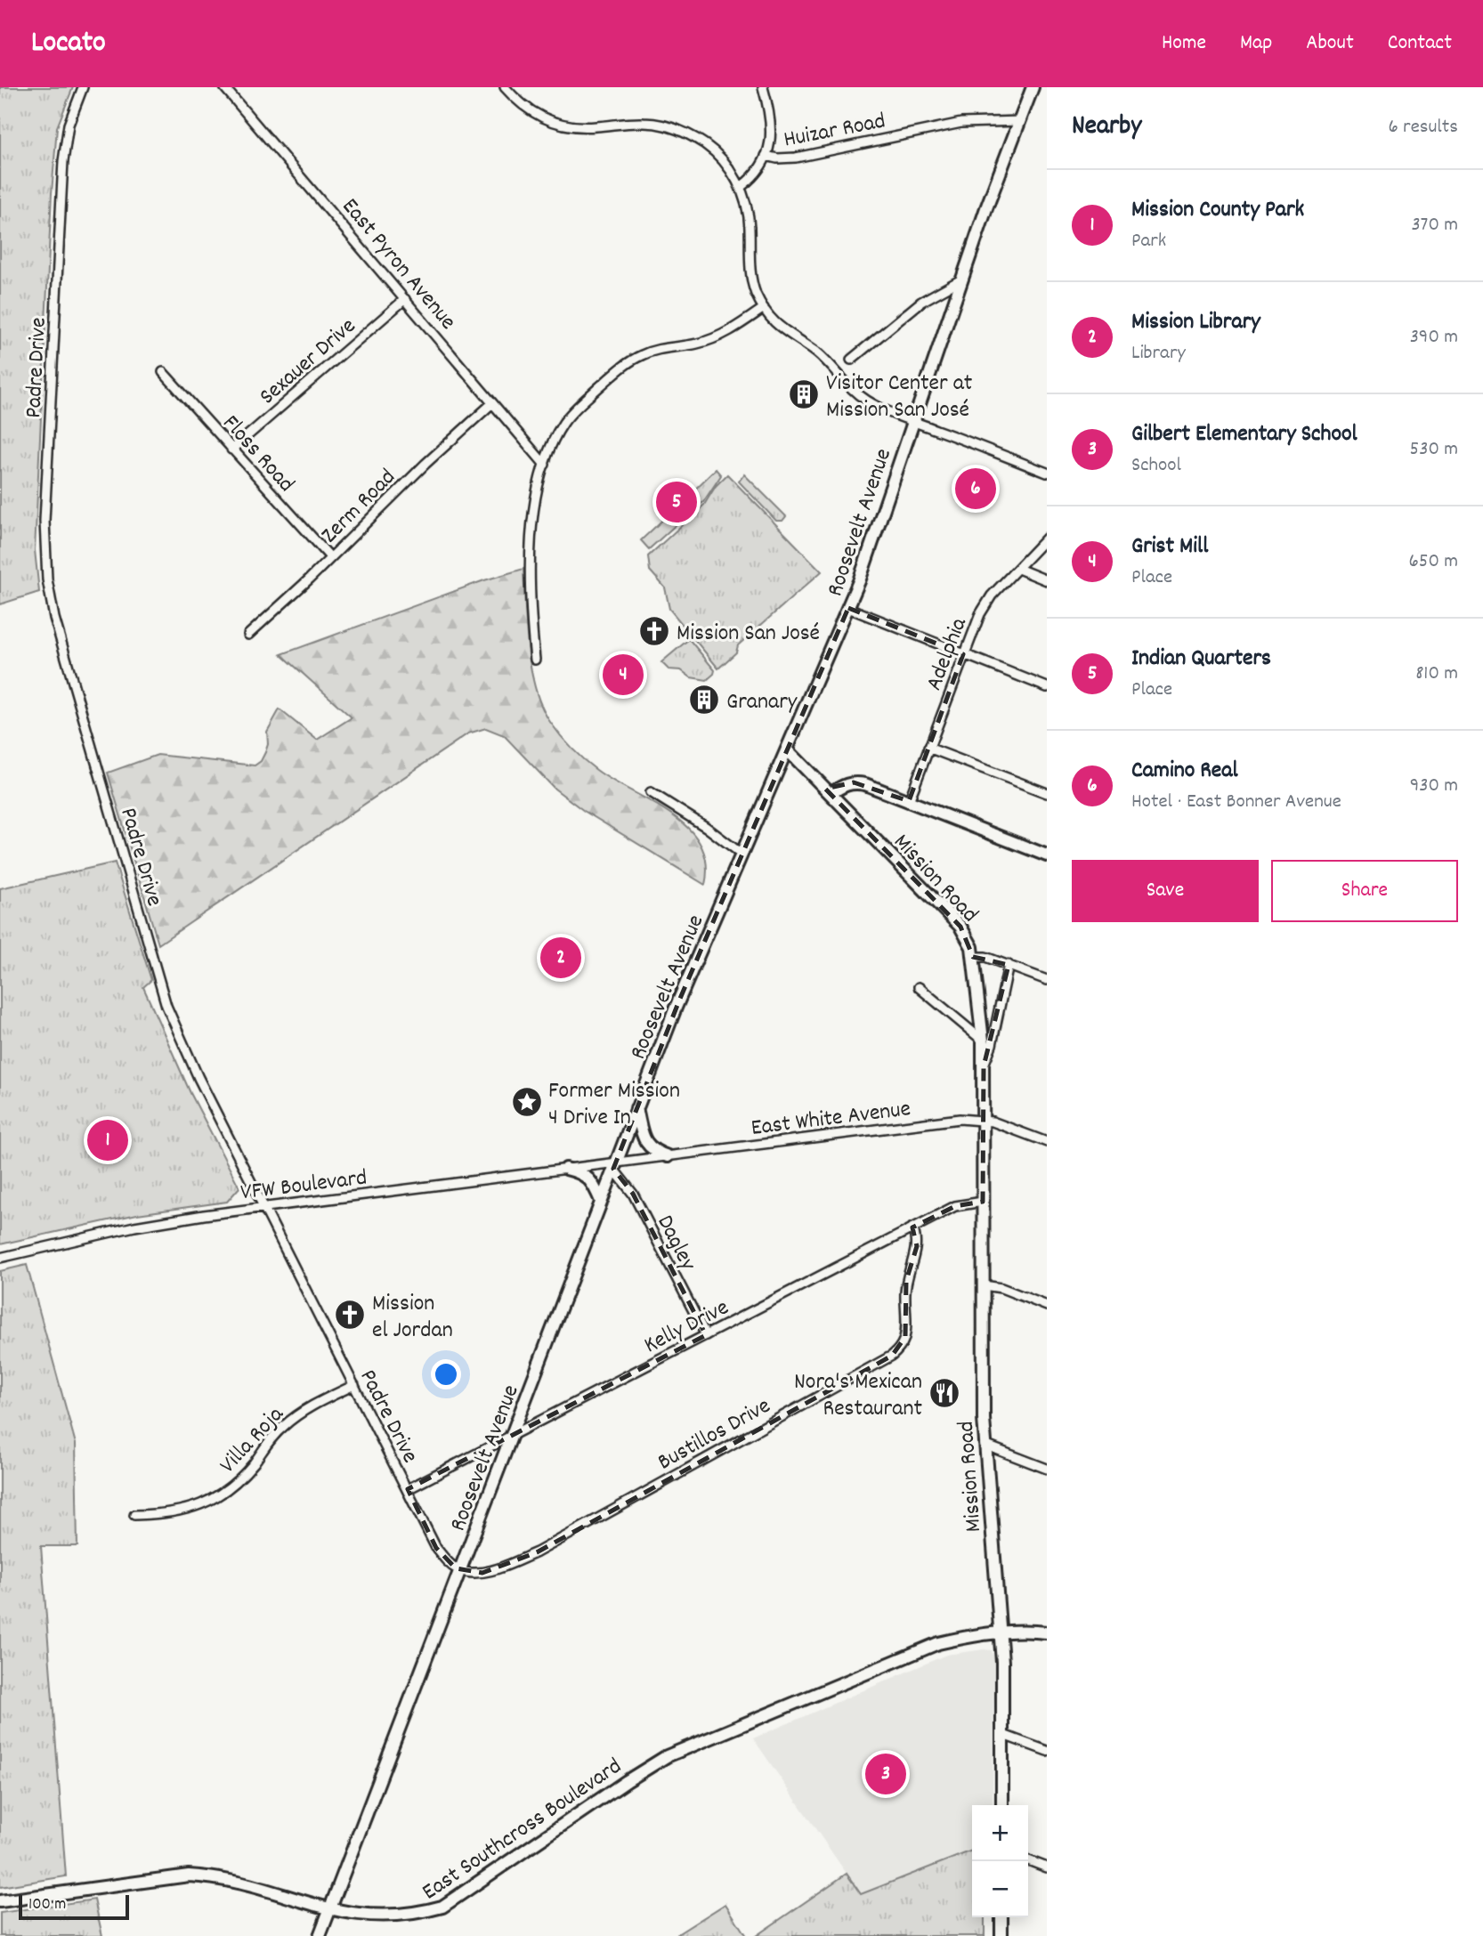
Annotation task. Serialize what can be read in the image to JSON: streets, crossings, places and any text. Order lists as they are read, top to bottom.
{
  "streets": {
    "main road": ["Roosevelt Avenue", "Mission Road", "East Southcross Boulevard"],
    "street": [
      "Huizar Road",
      "East Pyron Avenue",
      "Sexauer Drive",
      "Padre Drive",
      "Floss Road",
      "Zerm Road",
      "Adelphia",
      "East White Avenue",
      "VFW Boulevard",
      "Dagley",
      "Kelly Drive",
      "Bustillos Drive",
      "Villa Roja"
    ]
  },
  "crossings": [
    ["Huizar Road", "Roosevelt Avenue"],
    ["East Pyron Avenue", "Sexauer Drive"],
    ["East Pyron Avenue", "Zerm Road"],
    ["Sexauer Drive", "Floss Road"],
    ["Padre Drive", "Roosevelt Avenue"],
    ["Padre Drive", "VFW Boulevard"],
    ["Padre Drive", "Kelly Drive"],
    ["Padre Drive", "Bustillos Drive"],
    ["Padre Drive", "Villa Roja"],
    ["Floss Road", "Zerm Road"],
    ["Roosevelt Avenue", "Mission Road"],
    ["Roosevelt Avenue", "East White Avenue"],
    ["Roosevelt Avenue", "VFW Boulevard"],
    ["Roosevelt Avenue", "Dagley"],
    ["Roosevelt Avenue", "Kelly Drive"],
    ["Roosevelt Avenue", "Bustillos Drive"],
    ["Mission Road", "East White Avenue"],
    ["Mission Road", "Kelly Drive"],
    ["Mission Road", "East Southcross Boulevard"],
    ["East White Avenue", "VFW Boulevard"],
    ["East White Avenue", "Dagley"],
    ["VFW Boulevard", "Dagley"],
    ["Dagley", "Kelly Drive"],
    ["Kelly Drive", "Bustillos Drive"]
  ],
  "places": {
    "building": ["Visitor Center at Mission San José", "Granary"],
    "church": ["Mission San José", "Mission el Jordan"],
    "place": ["Former Mission 4 Drive In"],
    "restaurant": ["Nora's Mexican Restaurant"]
  },
  "scale_bar": "100 m",
  "page": {
    "header": "Locato",
    "nav": [
      "Home",
      "Map",
      "About",
      "Contact"
    ],
    "heading": ["Nearby", "6 results"],
    "list": [
      {
        "mark": "1",
        "name": "Mission County Park",
        "note": "Park",
        "value": "370 m"
      },
      {
        "mark": "2",
        "name": "Mission Library",
        "note": "Library",
        "value": "390 m"
      },
      {
        "mark": "3",
        "name": "Gilbert Elementary School",
        "note": "School",
        "value": "530 m"
      },
      {
        "mark": "4",
        "name": "Grist Mill",
        "note": "Place",
        "value": "650 m"
      },
      {
        "mark": "5",
        "name": "Indian Quarters",
        "note": "Place",
        "value": "810 m"
      },
      {
        "mark": "6",
        "name": "Camino Real",
        "note": "Hotel · East Bonner Avenue",
        "value": "930 m"
      }
    ],
    "pins": [
      "6",
      "5",
      "4",
      "2",
      "1",
      "3"
    ],
    "buttons": ["Save", "Share"],
    "map_buttons": ["+", "−"],
    "scale": "100 m"
  }
}
